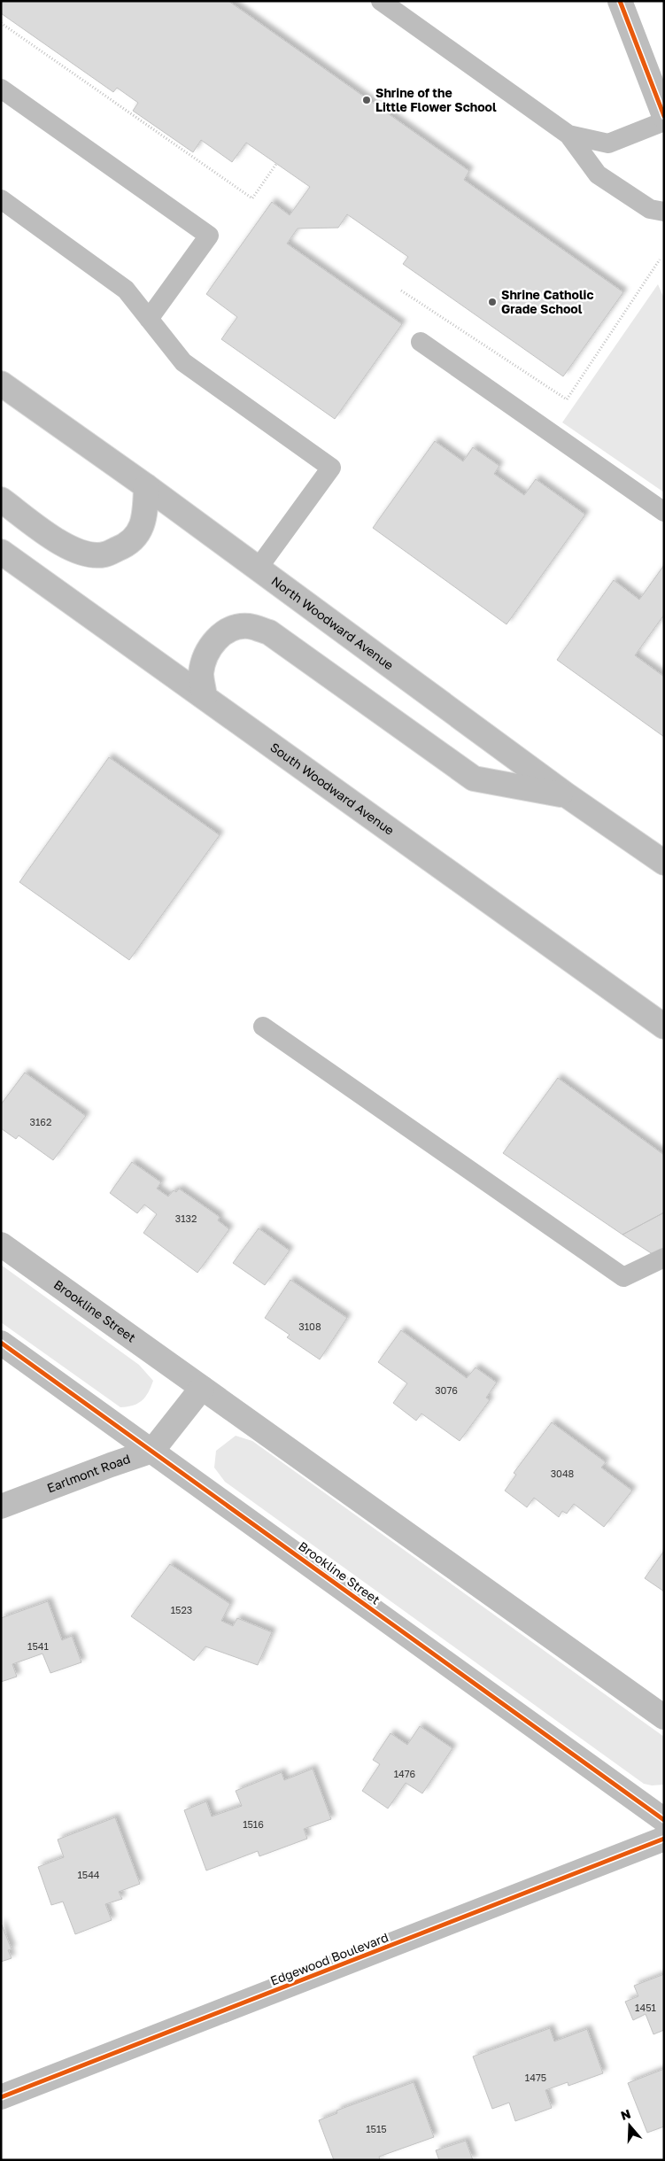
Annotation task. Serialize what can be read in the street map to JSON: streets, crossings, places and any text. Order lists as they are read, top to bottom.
{
  "streets": {
    "street": [
      "North Woodward Avenue",
      "South Woodward Avenue",
      "Brookline Street",
      "Earlmont Road",
      "Edgewood Boulevard"
    ]
  },
  "crossings": [
    ["Brookline Street", "Earlmont Road"]
  ],
  "places": ["Shrine of the Little Flower School", "Shrine Catholic Grade School"],
  "house_numbers": [
    "3162",
    "3132",
    "3108",
    "3076",
    "3048",
    "1523",
    "1541",
    "1476",
    "1516",
    "1544",
    "1451",
    "1475",
    "1515"
  ],
  "north": "top"
}
